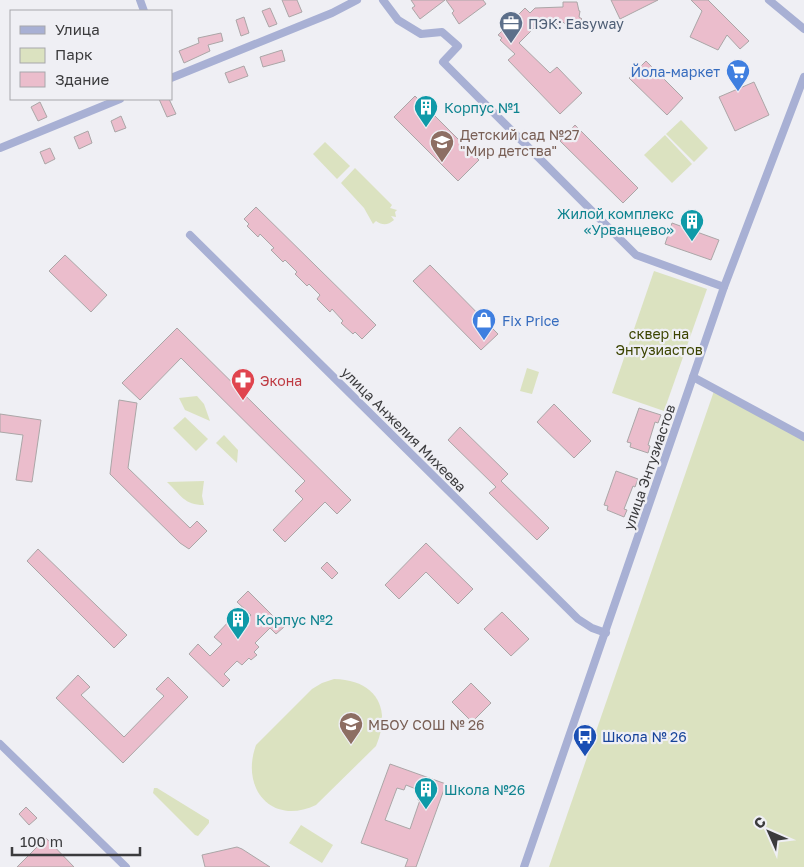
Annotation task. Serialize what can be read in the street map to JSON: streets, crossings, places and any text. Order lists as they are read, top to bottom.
{
  "streets": {
    "street": ["улица Анжелия Михеева", "улица Энтузиастов"]
  },
  "crossings": [
    ["улица Анжелия Михеева", "улица Энтузиастов"]
  ],
  "parks": ["сквер на Энтузиастов"],
  "places": {
    "office": ["ПЭК: Easyway"],
    "supermarket": ["Йола-маркет"],
    "building": [
      "Корпус №1",
      "Жилой комплекс «Урванцево»",
      "Корпус №2",
      "Школа №26"
    ],
    "school or university": ["Детский сад №27 \"Мир детства\"", "МБОУ СОШ № 26"],
    "shop": ["Fix Price"],
    "pharmacy": ["Экона"],
    "bus stop": ["Школа № 26"]
  },
  "legend": ["Улица", "Парк", "Здание"],
  "scale_bar": "100 m",
  "north": "top left"
}
